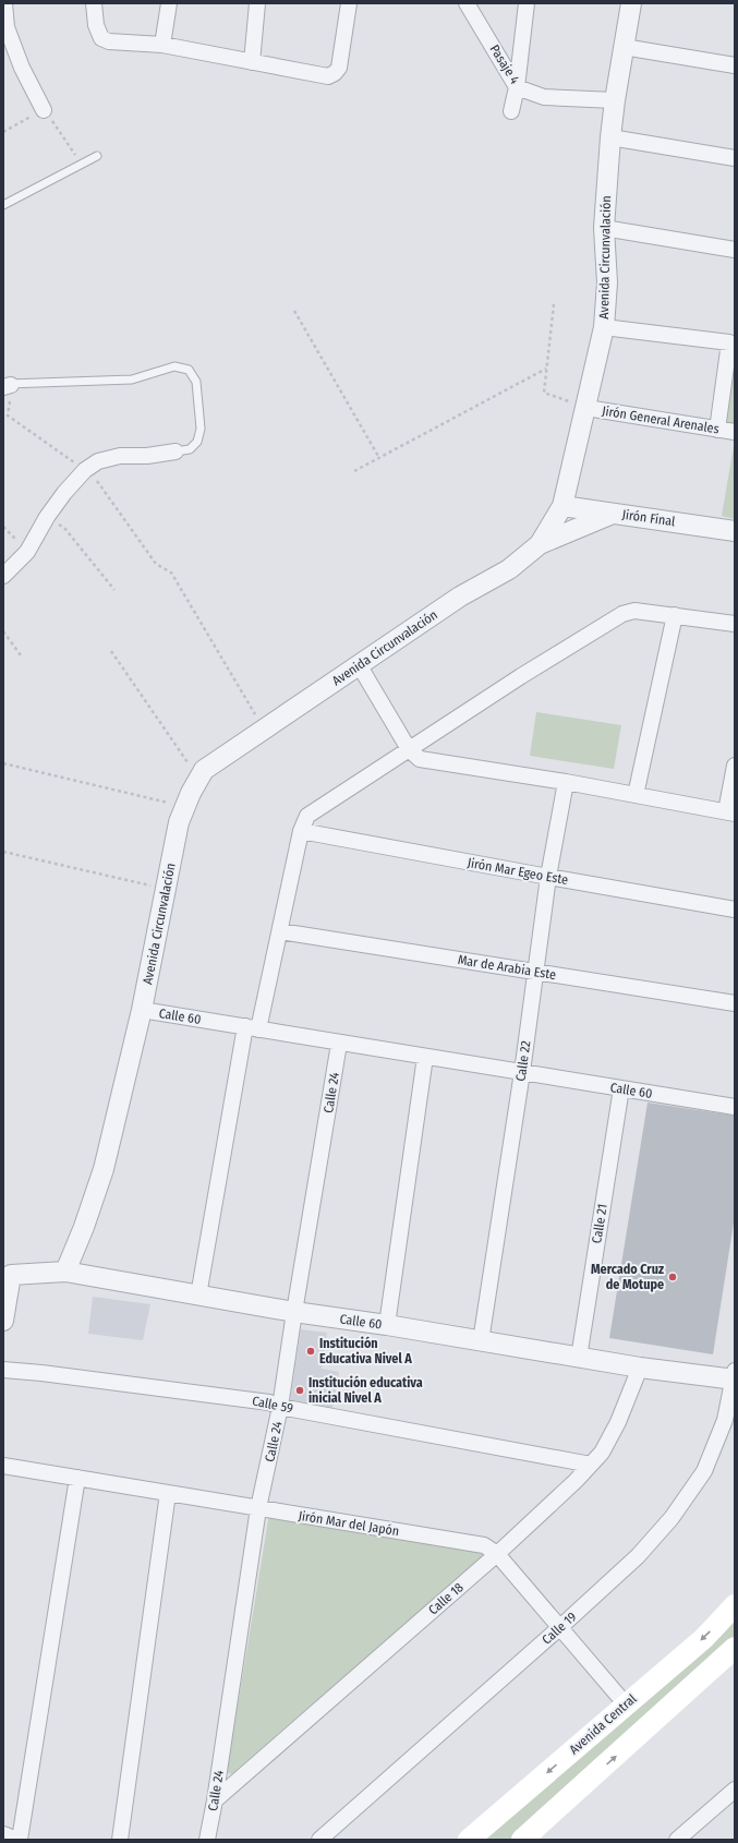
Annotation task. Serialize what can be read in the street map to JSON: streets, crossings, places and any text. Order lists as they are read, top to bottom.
{
  "streets": {
    "main road": ["Avenida Central"],
    "street": [
      "Pasaje 4",
      "Avenida Circunvalación",
      "Jirón General Arenales",
      "Jirón Final",
      "Jirón Mar Egeo Este",
      "Mar de Arabia Este",
      "Calle 60",
      "Calle 22",
      "Calle 24",
      "Calle 21",
      "Calle 59",
      "Jirón Mar del Japón",
      "Calle 18",
      "Calle 19"
    ]
  },
  "crossings": [
    ["Pasaje 4", "Avenida Circunvalación"],
    ["Avenida Circunvalación", "Jirón General Arenales"],
    ["Avenida Circunvalación", "Jirón Final"],
    ["Avenida Circunvalación", "Calle 60"],
    ["Jirón Mar Egeo Este", "Calle 22"],
    ["Mar de Arabia Este", "Calle 22"],
    ["Calle 60", "Calle 22"],
    ["Calle 60", "Calle 24"],
    ["Calle 60", "Calle 21"],
    ["Calle 60", "Calle 18"],
    ["Calle 60", "Calle 19"],
    ["Calle 24", "Calle 59"],
    ["Calle 24", "Jirón Mar del Japón"],
    ["Calle 24", "Calle 18"],
    ["Calle 59", "Calle 18"],
    ["Jirón Mar del Japón", "Calle 18"],
    ["Jirón Mar del Japón", "Calle 19"],
    ["Jirón Mar del Japón", "Avenida Central"]
  ],
  "places": ["Mercado Cruz de Motupe", "Institución Educativa Nivel A", "Institución educativa inicial Nivel A"]
}
